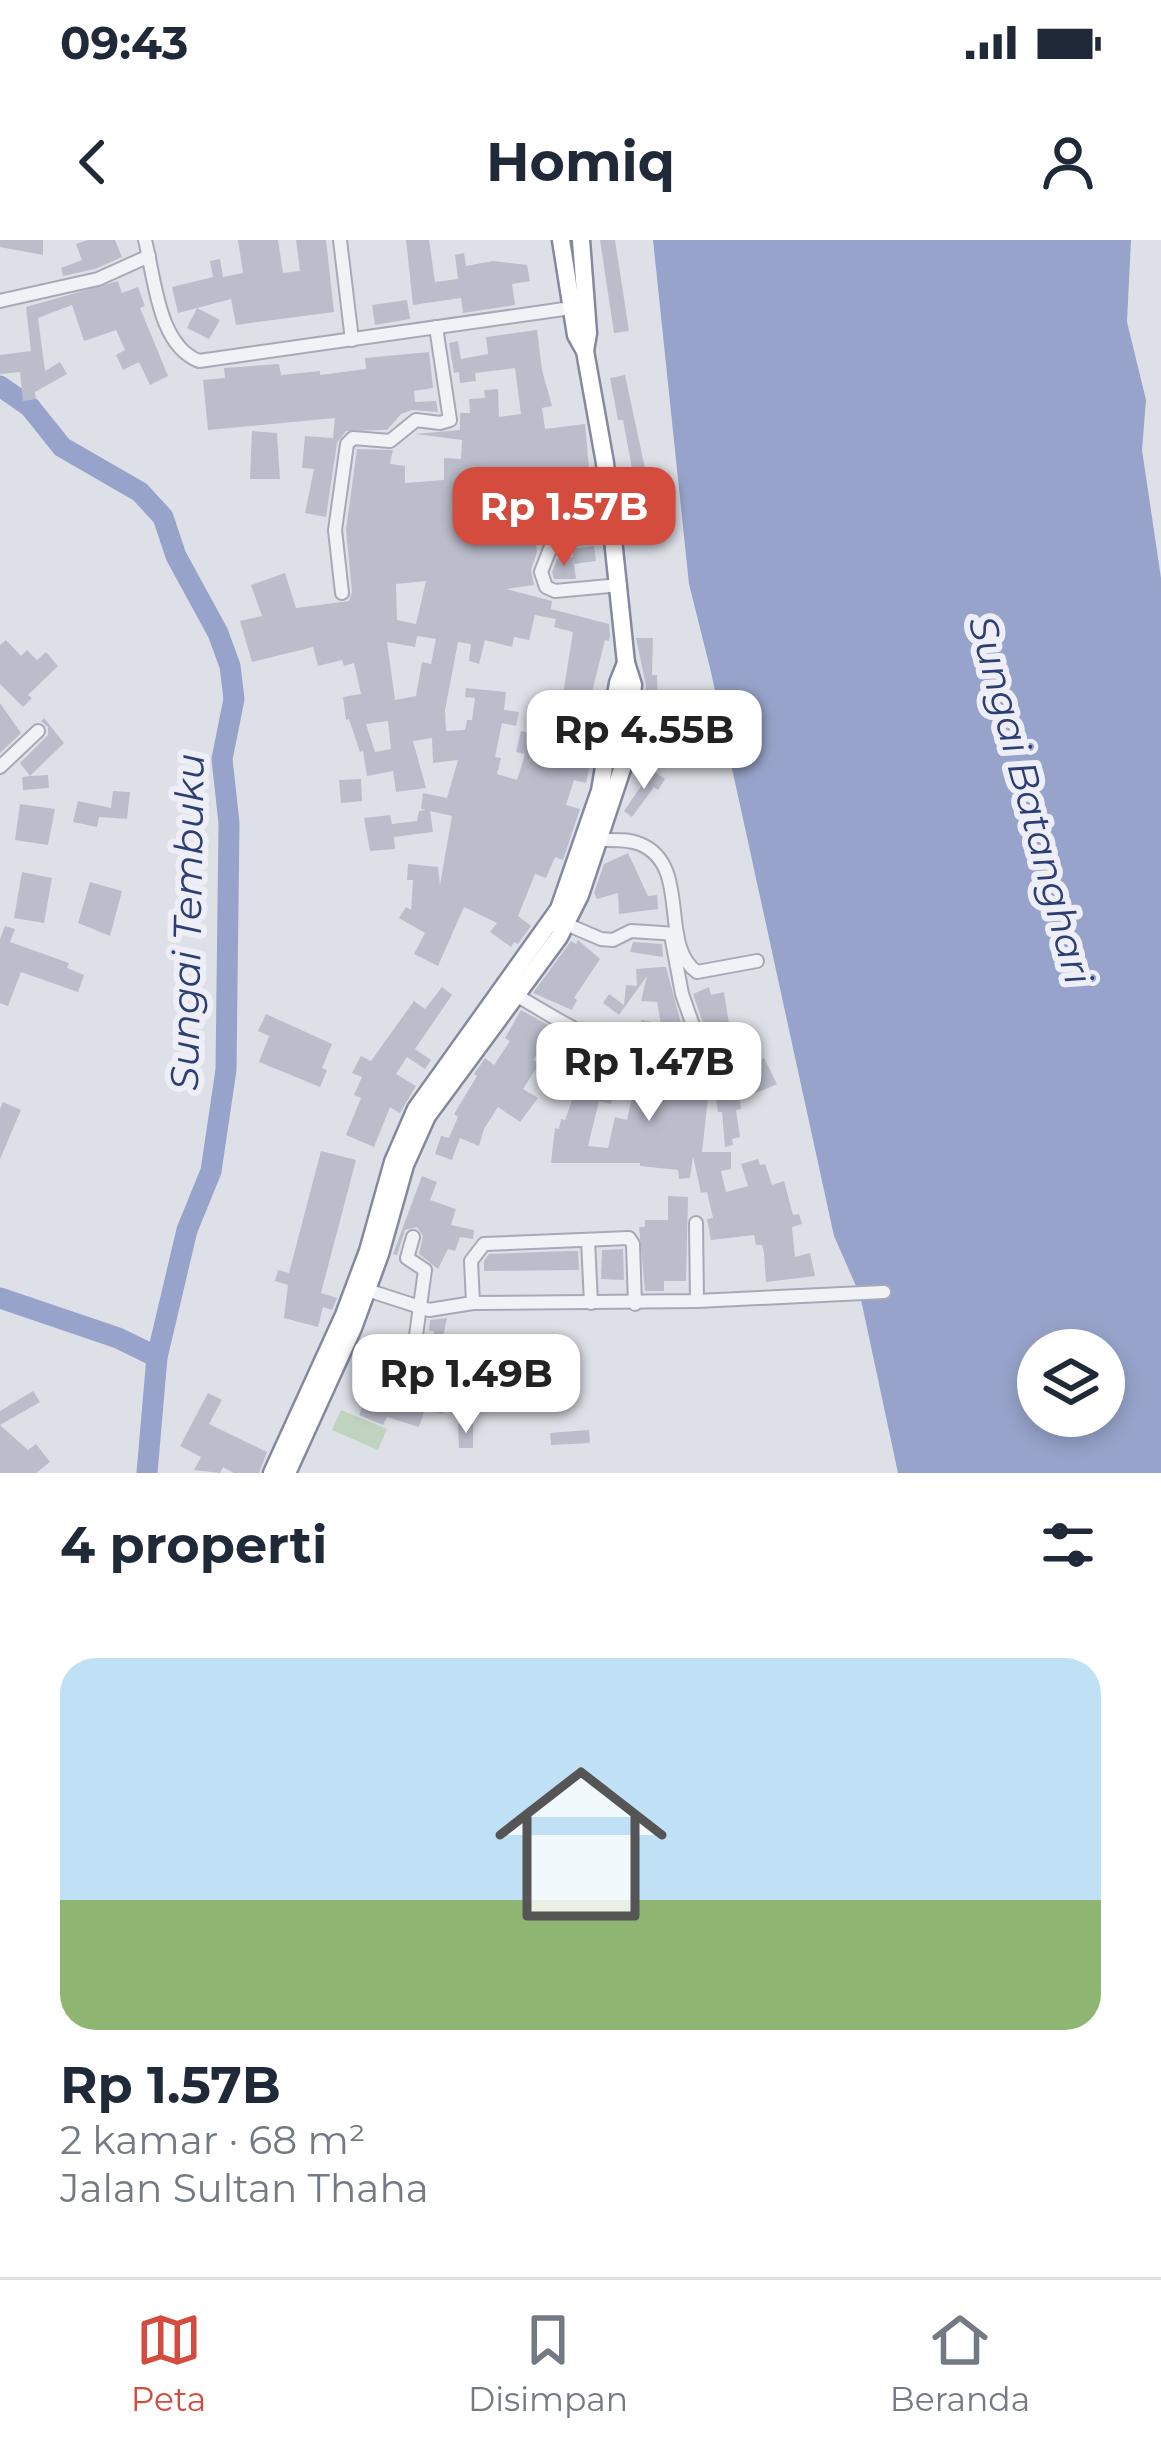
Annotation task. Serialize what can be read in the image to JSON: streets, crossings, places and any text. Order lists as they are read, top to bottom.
{
  "water": ["Sungai Batanghari", "Sungai Tembuku"],
  "page": {
    "status": "09:43",
    "header": "Homiq",
    "price": [
      "Rp 1.57B",
      "Rp 4.55B",
      "Rp 1.47B",
      "Rp 1.49B"
    ],
    "heading": "4 properti",
    "list": [
      {
        "name": "Rp 1.57B",
        "note": "2 kamar · 68 m² · Jalan Sultan Thaha"
      }
    ],
    "tabs": ["Peta", "Disimpan", "Beranda"]
  }
}
